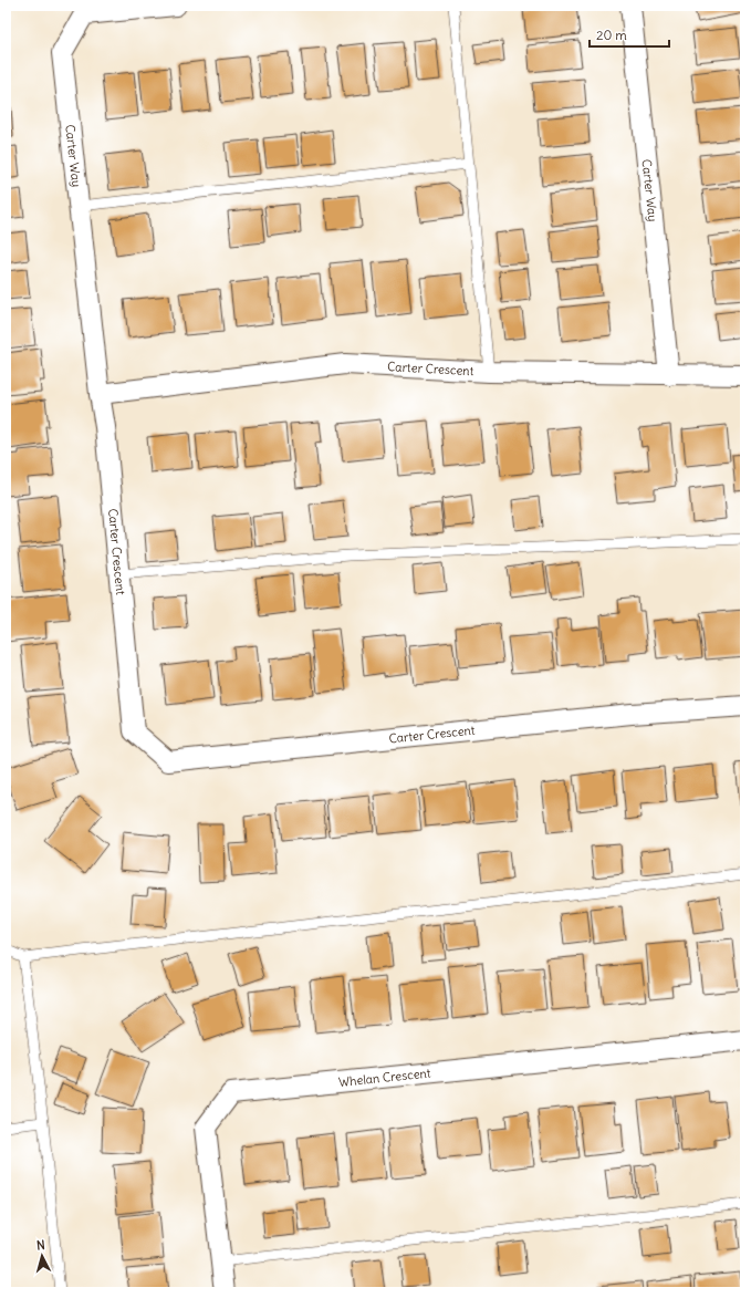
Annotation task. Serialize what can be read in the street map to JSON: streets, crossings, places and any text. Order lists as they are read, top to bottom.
{
  "streets": {
    "street": ["Carter Way", "Carter Crescent", "Whelan Crescent"]
  },
  "crossings": [
    ["Carter Way", "Carter Crescent"]
  ],
  "scale_bar": "20 m",
  "north": "top"
}
